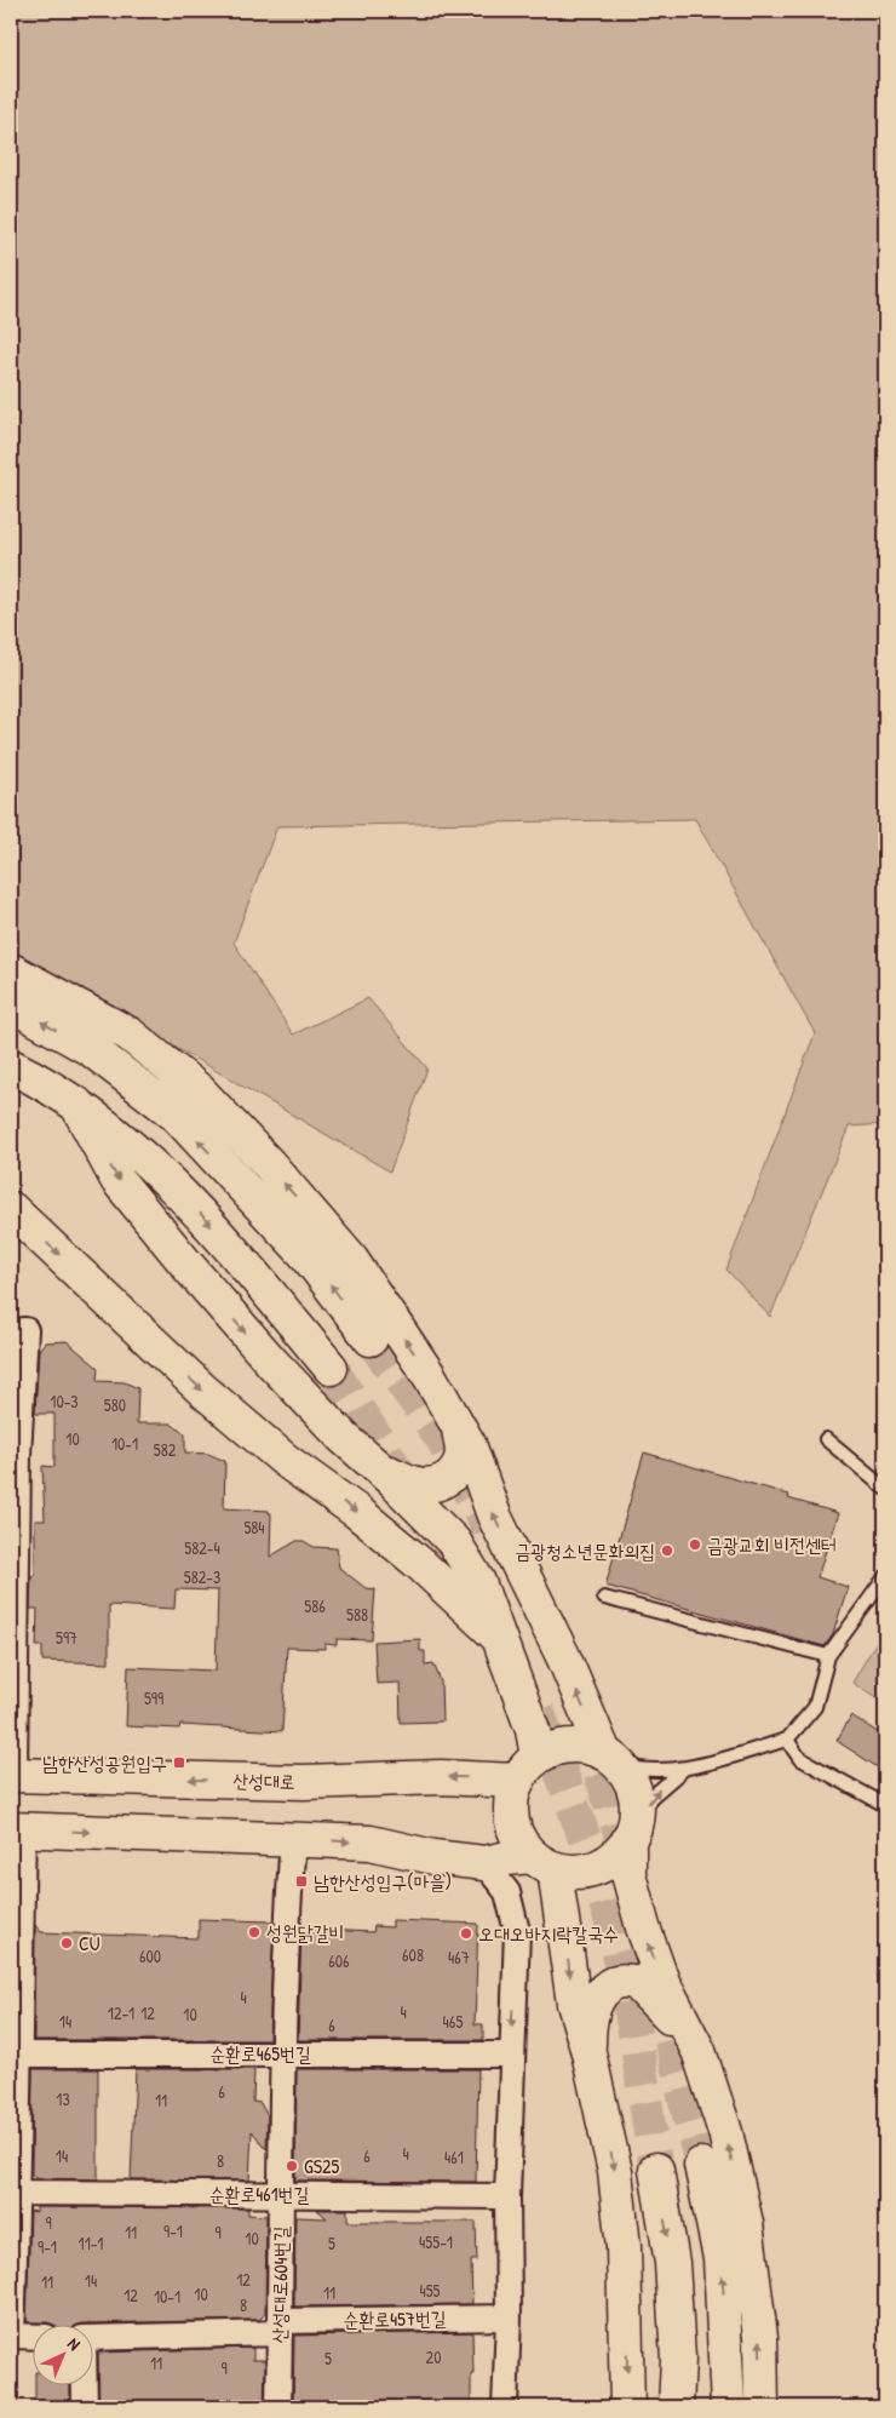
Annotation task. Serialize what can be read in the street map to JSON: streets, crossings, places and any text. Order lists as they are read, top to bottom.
{
  "streets": {
    "main road": ["산성대로"],
    "street": [
      "순환로465번길",
      "순환로461번길",
      "산성대로604번길",
      "순환로457번길"
    ]
  },
  "crossings": [
    ["순환로465번길", "산성대로604번길"],
    ["순환로461번길", "산성대로604번길"],
    ["산성대로604번길", "순환로457번길"]
  ],
  "places": {
    "other": [
      "금광교회 비전센터",
      "금광청소년문화의집",
      "성원닭갈비",
      "오대오바지락칼국수",
      "CU",
      "GS25"
    ],
    "transit": ["남한산성공원입구", "남한산성입구(마을)"]
  },
  "house_numbers": [
    "10-3",
    "580",
    "10",
    "10-1",
    "582",
    "584",
    "582-4",
    "582-3",
    "586",
    "588",
    "597",
    "599",
    "608",
    "600",
    "467",
    "606",
    "4",
    "4",
    "12-1",
    "12",
    "10",
    "14",
    "465",
    "6",
    "6",
    "13",
    "11",
    "4",
    "14",
    "6",
    "461",
    "8",
    "9",
    "9-1",
    "11",
    "9",
    "10",
    "455-1",
    "11-1",
    "5",
    "9-1",
    "12",
    "14",
    "11",
    "455",
    "11",
    "10",
    "12",
    "10-1",
    "8",
    "20",
    "5",
    "11",
    "9"
  ],
  "north": "top right"
}
